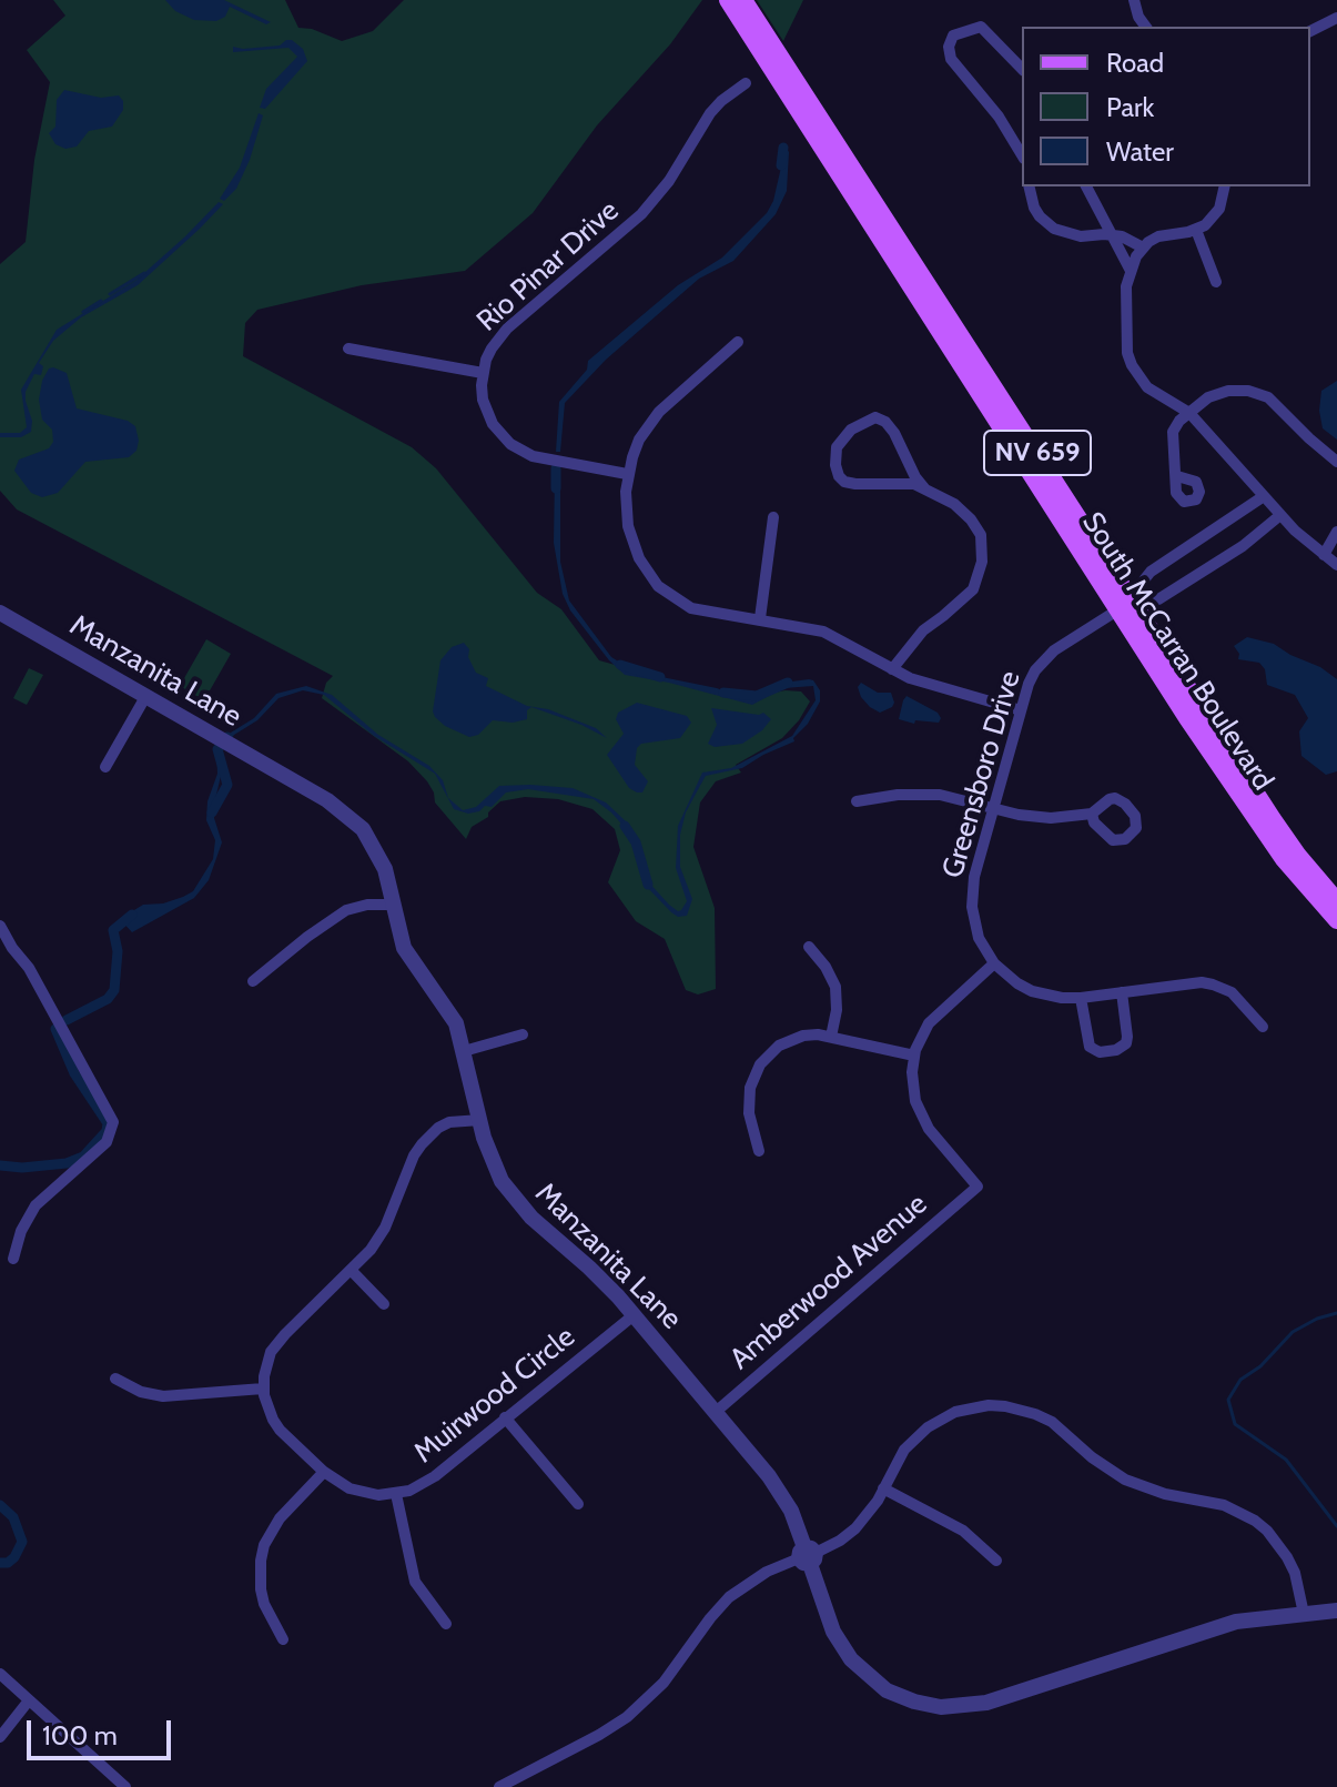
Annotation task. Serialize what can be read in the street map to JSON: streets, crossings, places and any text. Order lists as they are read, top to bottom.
{
  "streets": {
    "main road": ["NV 659", "South McCarran Boulevard"],
    "street": [
      "Rio Pinar Drive",
      "Manzanita Lane",
      "Greensboro Drive",
      "Amberwood Avenue",
      "Muirwood Circle"
    ]
  },
  "crossings": [
    ["South McCarran Boulevard", "Greensboro Drive"],
    ["Manzanita Lane", "Amberwood Avenue"],
    ["Manzanita Lane", "Muirwood Circle"]
  ],
  "legend": ["Road", "Park", "Water"],
  "scale_bar": "100 m"
}
